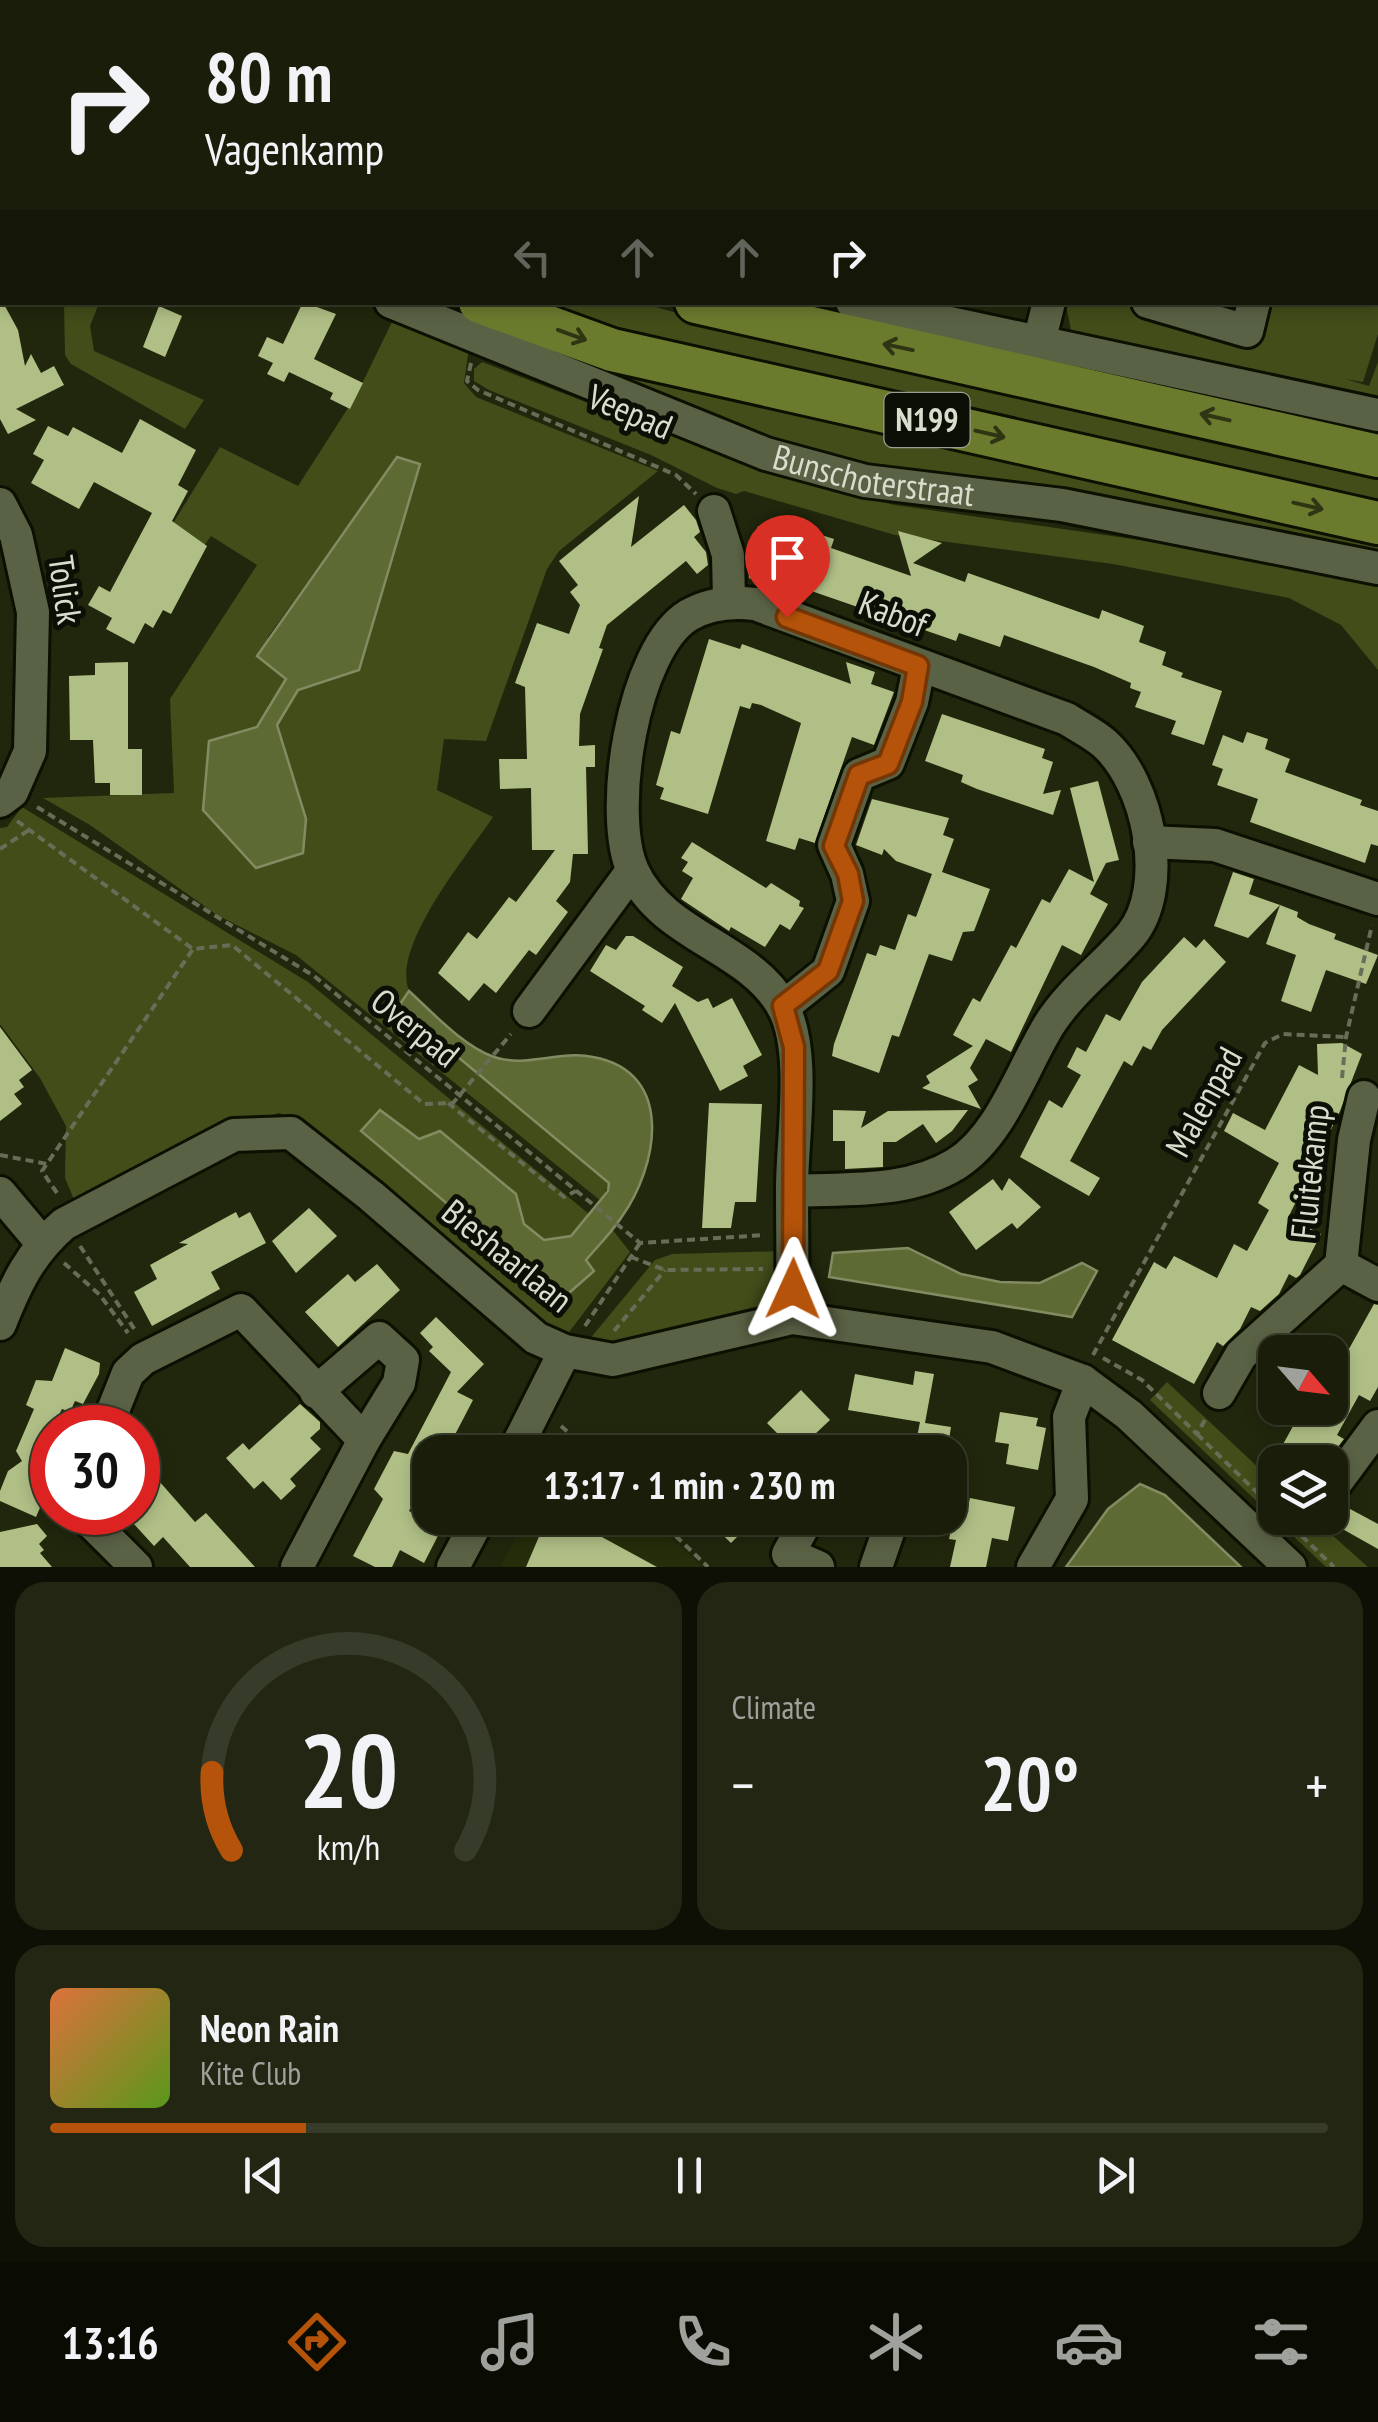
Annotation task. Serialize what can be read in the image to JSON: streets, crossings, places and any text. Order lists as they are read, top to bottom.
{
  "streets": {
    "main road": ["N199", "Bunschoterstraat"],
    "street": [
      "Tolick",
      "Kabof",
      "Fluitekamp",
      "Bieshaarlaan"
    ],
    "path": ["Veepad", "Overpad", "Malenpad"]
  },
  "crossings": [
    ["Veepad", "Bunschoterstraat"],
    ["Tolick", "Overpad"],
    ["Malenpad", "Fluitekamp"],
    ["Malenpad", "Bieshaarlaan"]
  ],
  "north": "bottom right",
  "page": {
    "turn": ["80 m", "Vagenkamp"],
    "limit": "30",
    "trip": "13:17 · 1 min · 230 m",
    "tile": "Climate",
    "heat": ["−", "20°", "+"],
    "song": ["Neon Rain", "Kite Club"],
    "tabs": "13:16",
    "gauge": ["20", "km/h"]
  }
}
